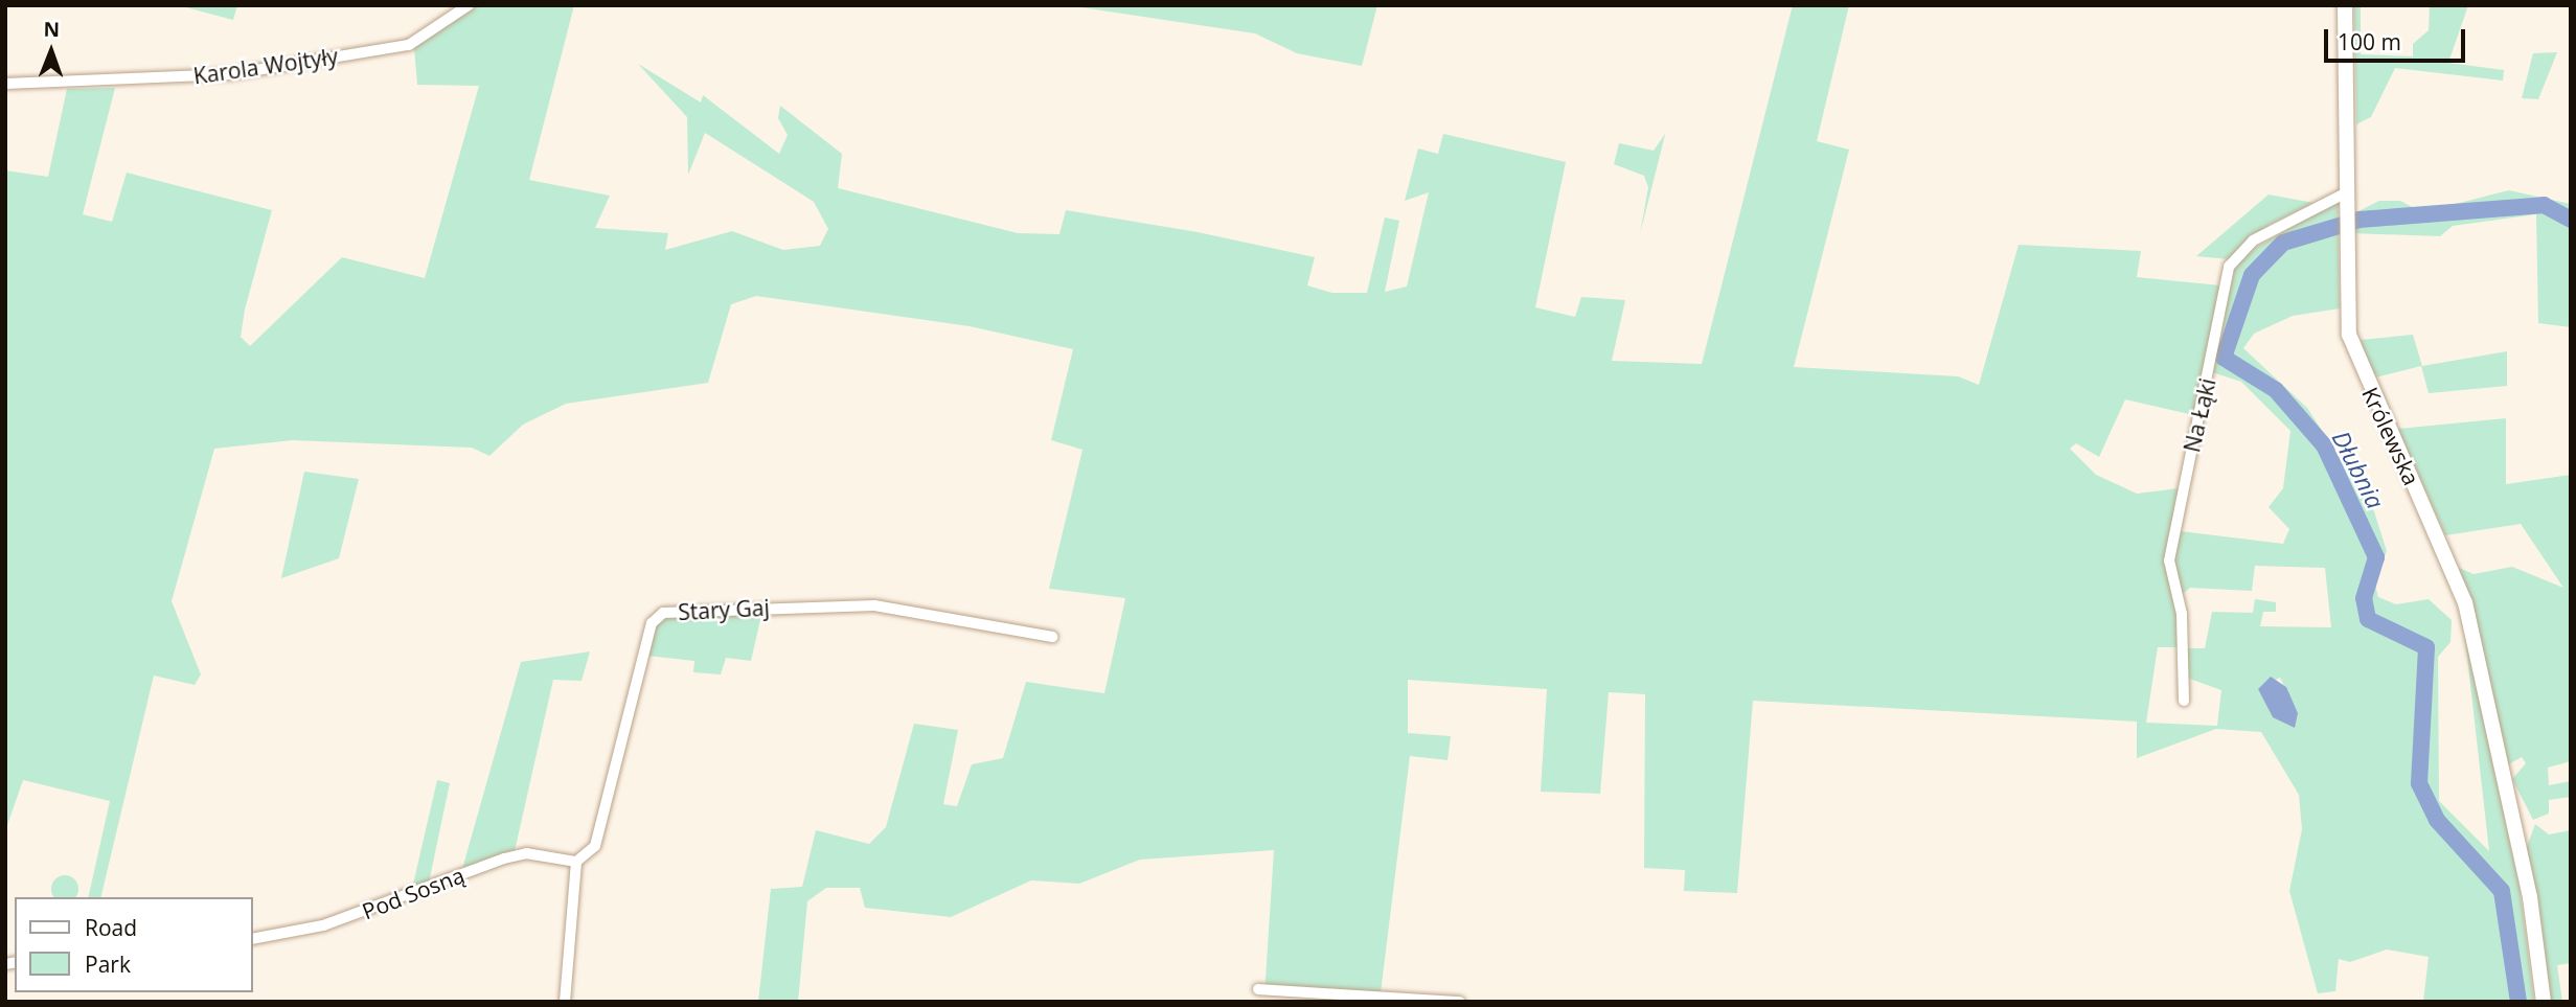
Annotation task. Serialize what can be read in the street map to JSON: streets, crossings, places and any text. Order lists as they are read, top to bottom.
{
  "streets": {
    "street": [
      "Karola Wojtyły",
      "Na Łąki",
      "Królewska",
      "Stary Gaj",
      "Pod Sosną"
    ]
  },
  "crossings": [
    ["Na Łąki", "Królewska"],
    ["Stary Gaj", "Pod Sosną"]
  ],
  "water": ["Dłubnia"],
  "legend": ["Road", "Park"],
  "scale_bar": "100 m",
  "north": "top"
}
